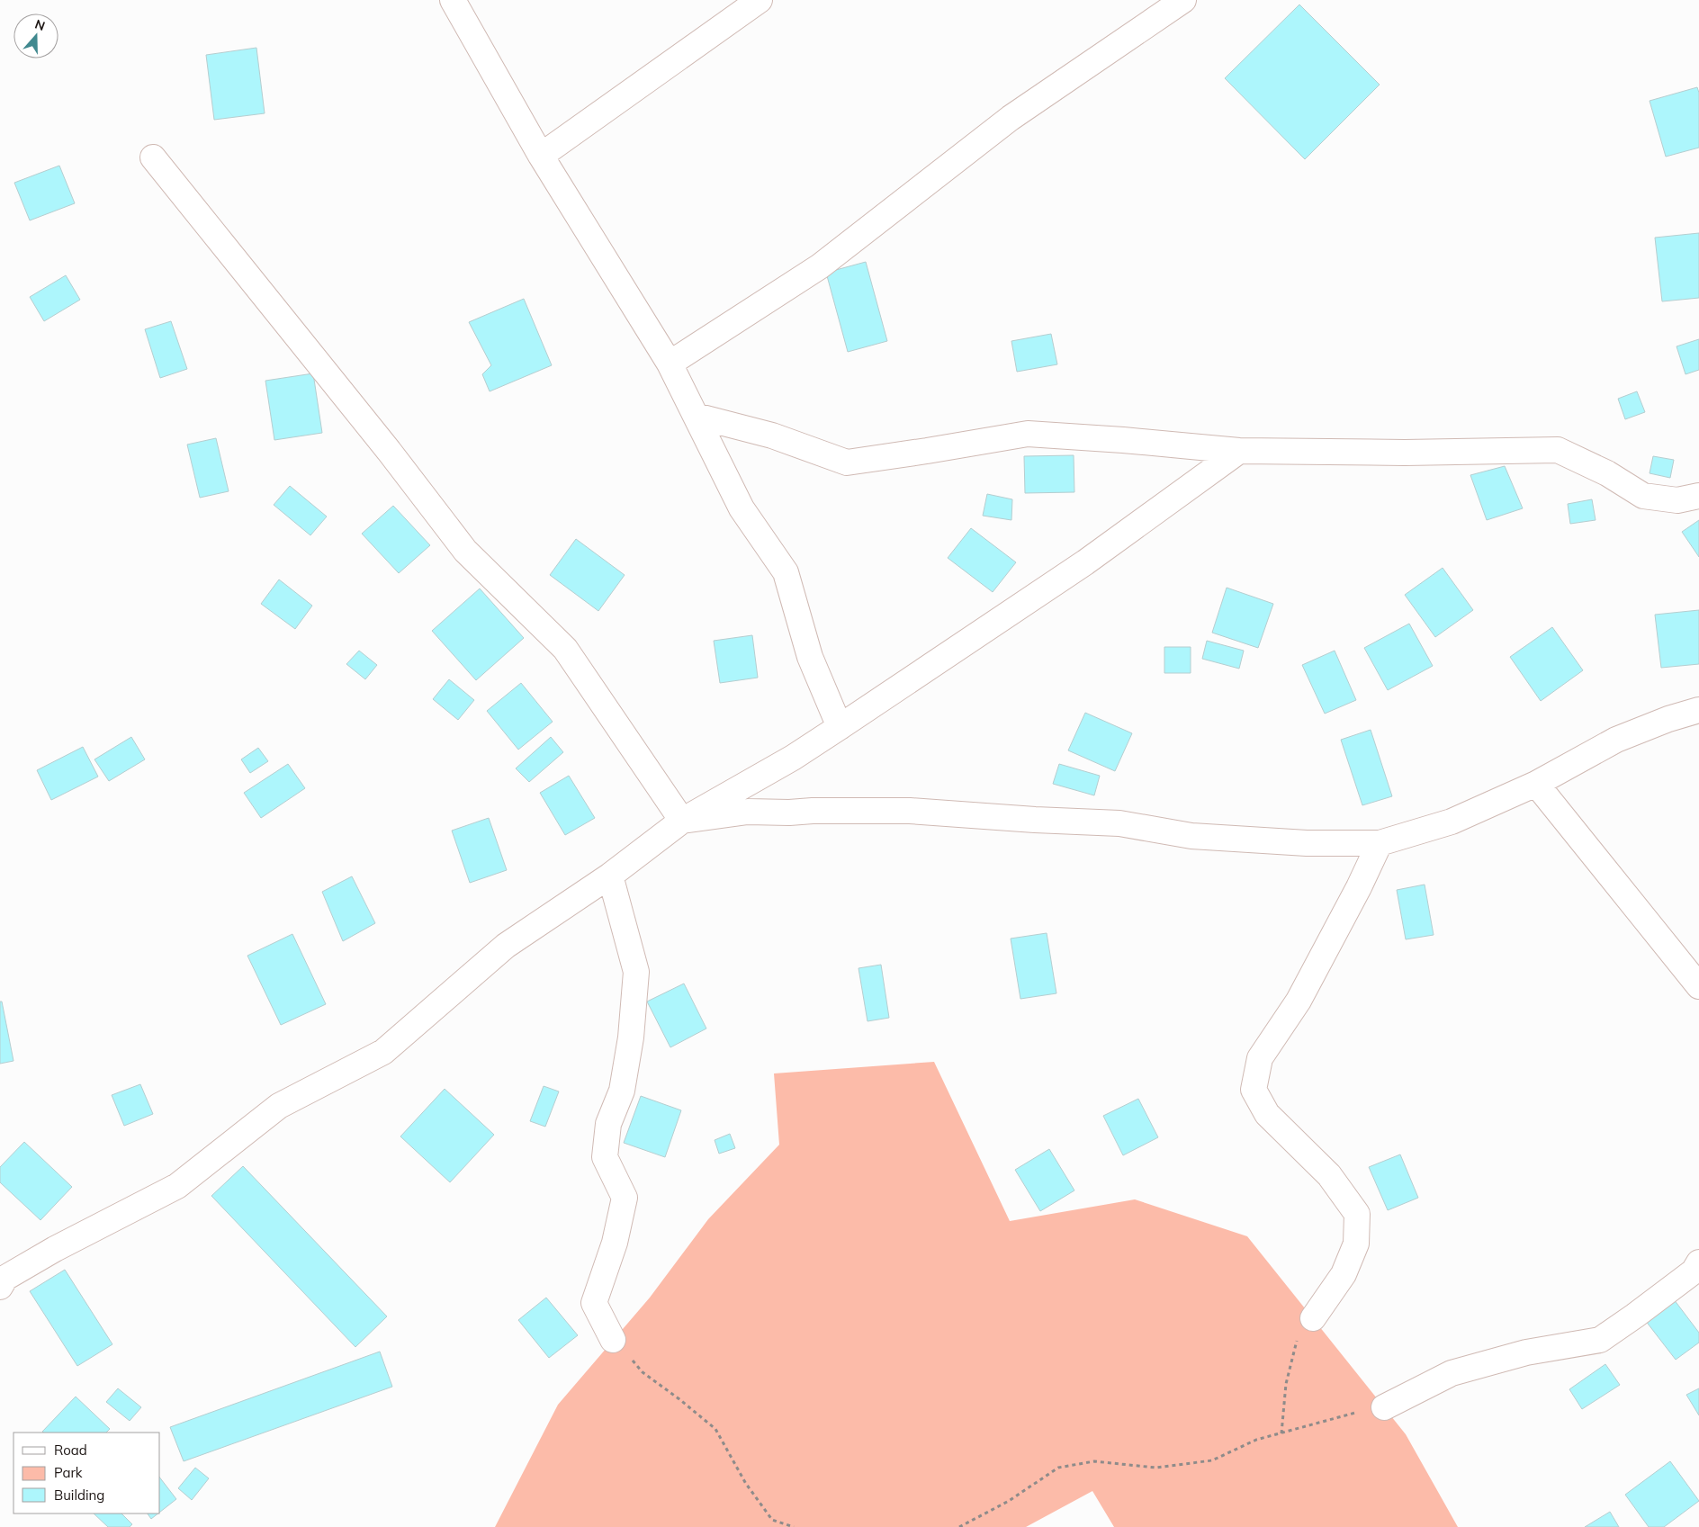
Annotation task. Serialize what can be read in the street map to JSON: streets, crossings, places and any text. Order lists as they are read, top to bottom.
{
  "legend": ["Road", "Park", "Building"],
  "north": "top"
}
